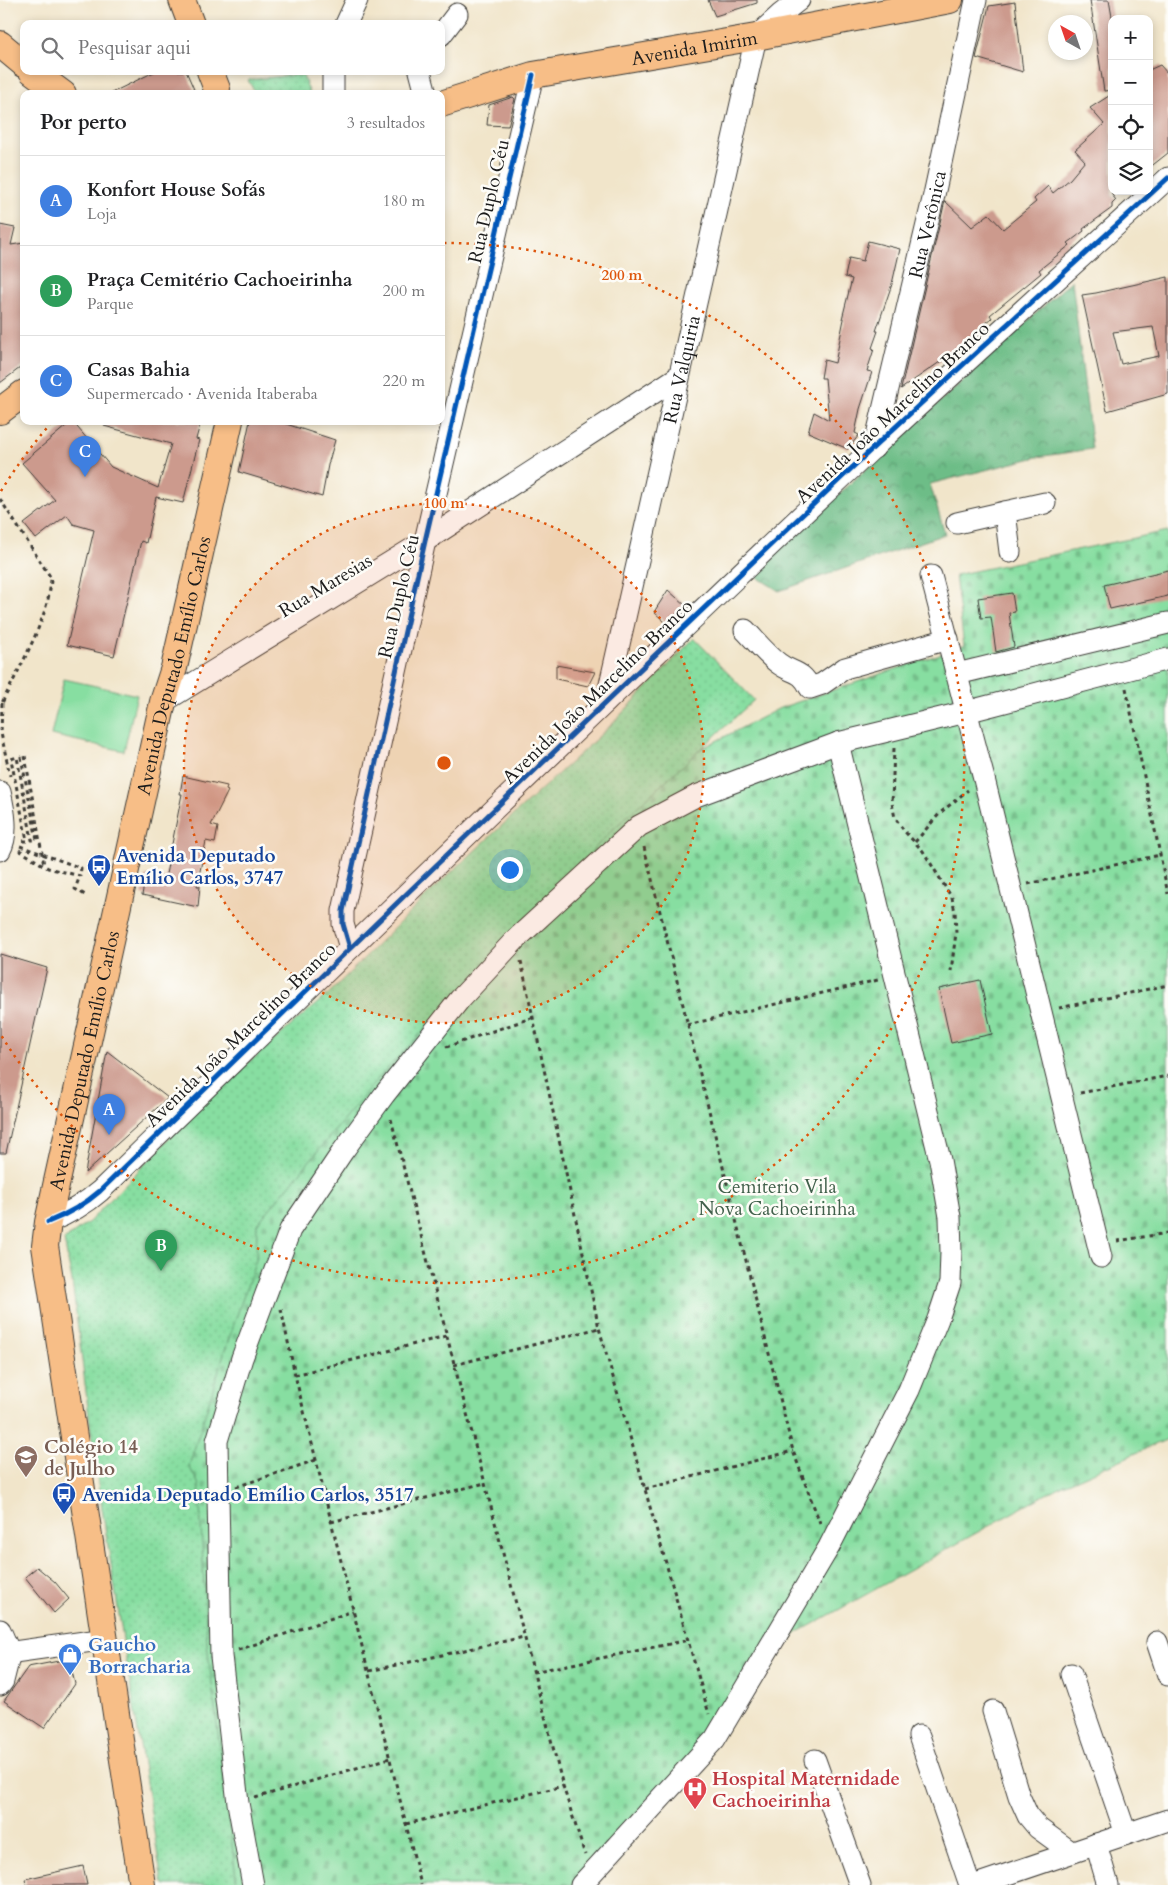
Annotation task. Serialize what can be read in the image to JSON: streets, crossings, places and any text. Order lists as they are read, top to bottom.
{
  "streets": {
    "main road": ["Avenida Imirim", "Avenida Deputado Emílio Carlos"],
    "street": [
      "Rua Duplo Céu",
      "Rua Verônica",
      "Rua Valquiria",
      "Avenida João Marcelino Branco",
      "Rua Maresias"
    ]
  },
  "crossings": [
    ["Avenida Imirim", "Rua Duplo Céu"],
    ["Avenida Imirim", "Rua Valquiria"],
    ["Rua Duplo Céu", "Avenida João Marcelino Branco"],
    ["Rua Duplo Céu", "Rua Maresias"],
    ["Rua Verônica", "Avenida João Marcelino Branco"],
    ["Rua Valquiria", "Avenida João Marcelino Branco"],
    ["Rua Valquiria", "Rua Maresias"],
    ["Avenida João Marcelino Branco", "Avenida Deputado Emílio Carlos"],
    ["Rua Maresias", "Avenida Deputado Emílio Carlos"]
  ],
  "parks": ["Cemiterio Vila Nova Cachoeirinha"],
  "places": {
    "bus stop": ["Avenida Deputado Emílio Carlos, 3747", "Avenida Deputado Emílio Carlos, 3517"],
    "school or university": ["Colégio 14 de Julho"],
    "shop": ["Gaucho Borracharia"],
    "hospital": ["Hospital Maternidade Cachoeirinha"]
  },
  "north": "top left",
  "page": {
    "map_buttons": ["+", "−"],
    "search": "Pesquisar aqui",
    "heading": ["Por perto", "3 resultados"],
    "list": [
      {
        "mark": "A",
        "name": "Konfort House Sofás",
        "note": "Loja",
        "value": "180 m"
      },
      {
        "mark": "B",
        "name": "Praça Cemitério Cachoeirinha",
        "note": "Parque",
        "value": "200 m"
      },
      {
        "mark": "C",
        "name": "Casas Bahia",
        "note": "Supermercado · Avenida Itaberaba",
        "value": "220 m"
      }
    ],
    "pins": ["C", "A", "B"]
  },
  "rings": ["200 m", "100 m"]
}
